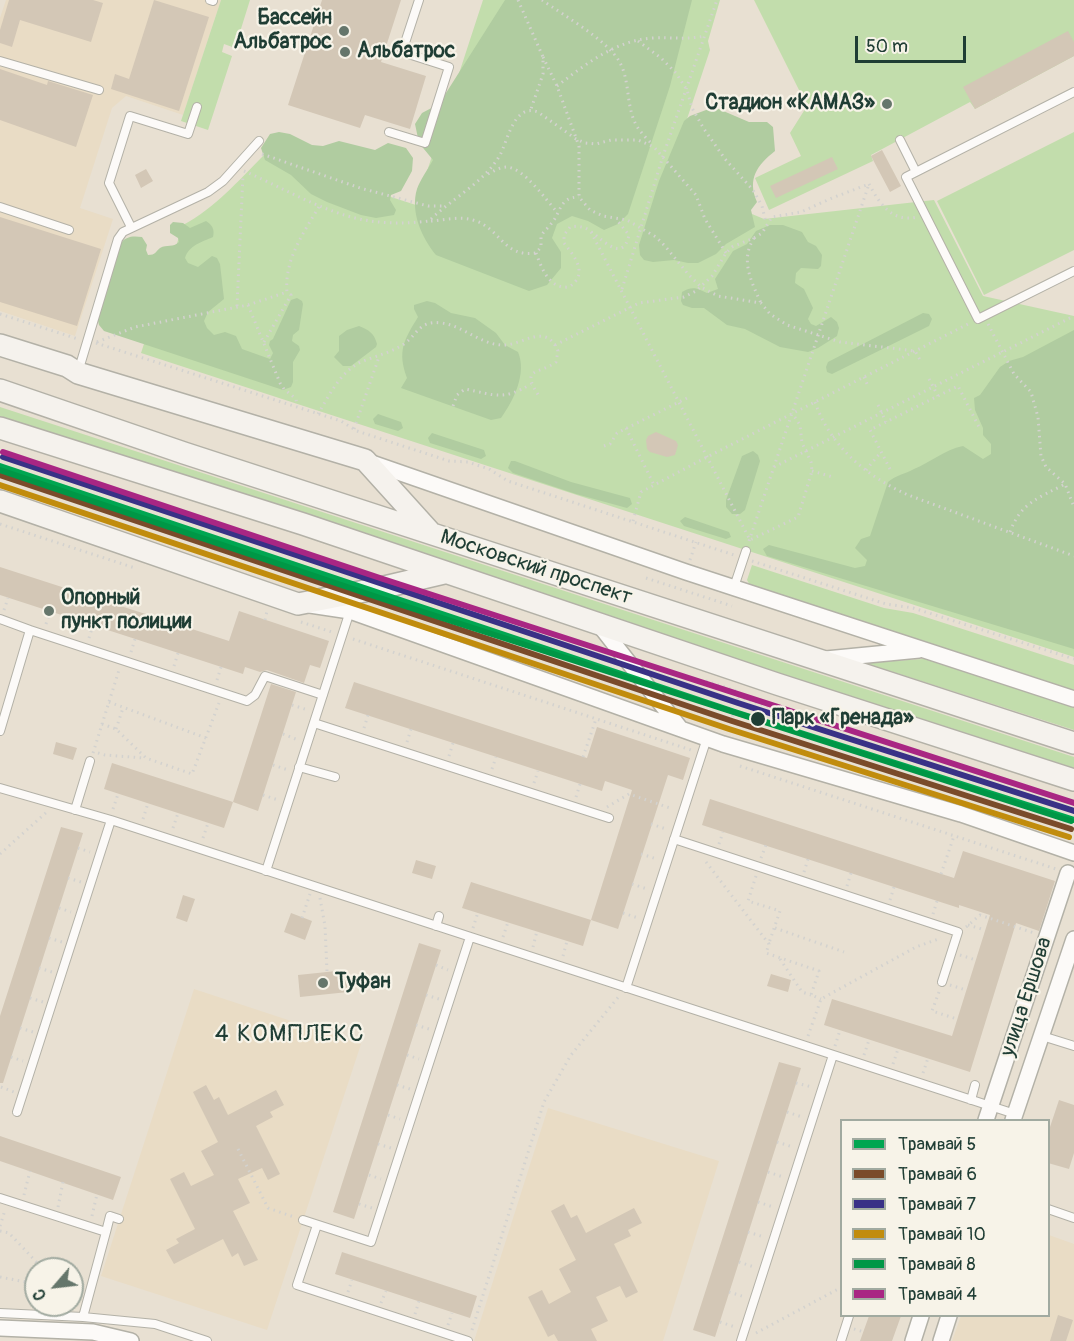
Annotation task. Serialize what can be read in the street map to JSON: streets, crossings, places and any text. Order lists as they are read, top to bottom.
{
  "streets": {
    "main road": ["Московский проспект"],
    "street": ["улица Ершова"]
  },
  "districts": ["4 КОМПЛЕКС"],
  "places": [
    "Бассейн Альбатрос",
    "Альбатрос",
    "Стадион «КАМАЗ»",
    "Опорный пункт полиции",
    "Парк «Гренада»",
    "Туфан"
  ],
  "lines": [
    "tram line 4",
    "tram line 7",
    "tram line 5",
    "tram line 8",
    "tram line 6",
    "tram line 10"
  ],
  "legend": [
    "Трамвай 5",
    "Трамвай 6",
    "Трамвай 7",
    "Трамвай 10",
    "Трамвай 8",
    "Трамвай 4"
  ],
  "scale_bar": "50 m",
  "north": "bottom left"
}
